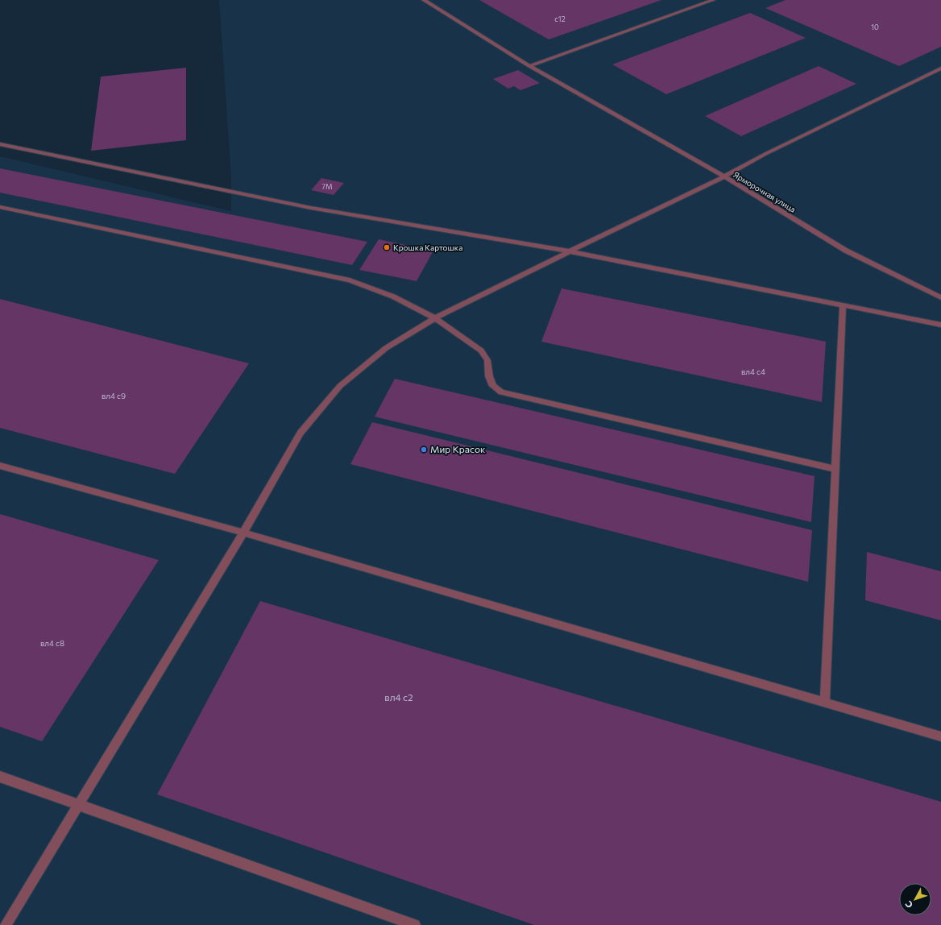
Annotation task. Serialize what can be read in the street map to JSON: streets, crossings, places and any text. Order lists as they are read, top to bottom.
{
  "streets": {
    "lane": ["Ярморочная улица"]
  },
  "places": ["Крошка Картошка", "Мир Красок"],
  "house_numbers": [
    "с12",
    "10",
    "7М",
    "вл4 с4",
    "вл4 с9",
    "вл4 с8",
    "вл4 с2"
  ],
  "north": "bottom left"
}
